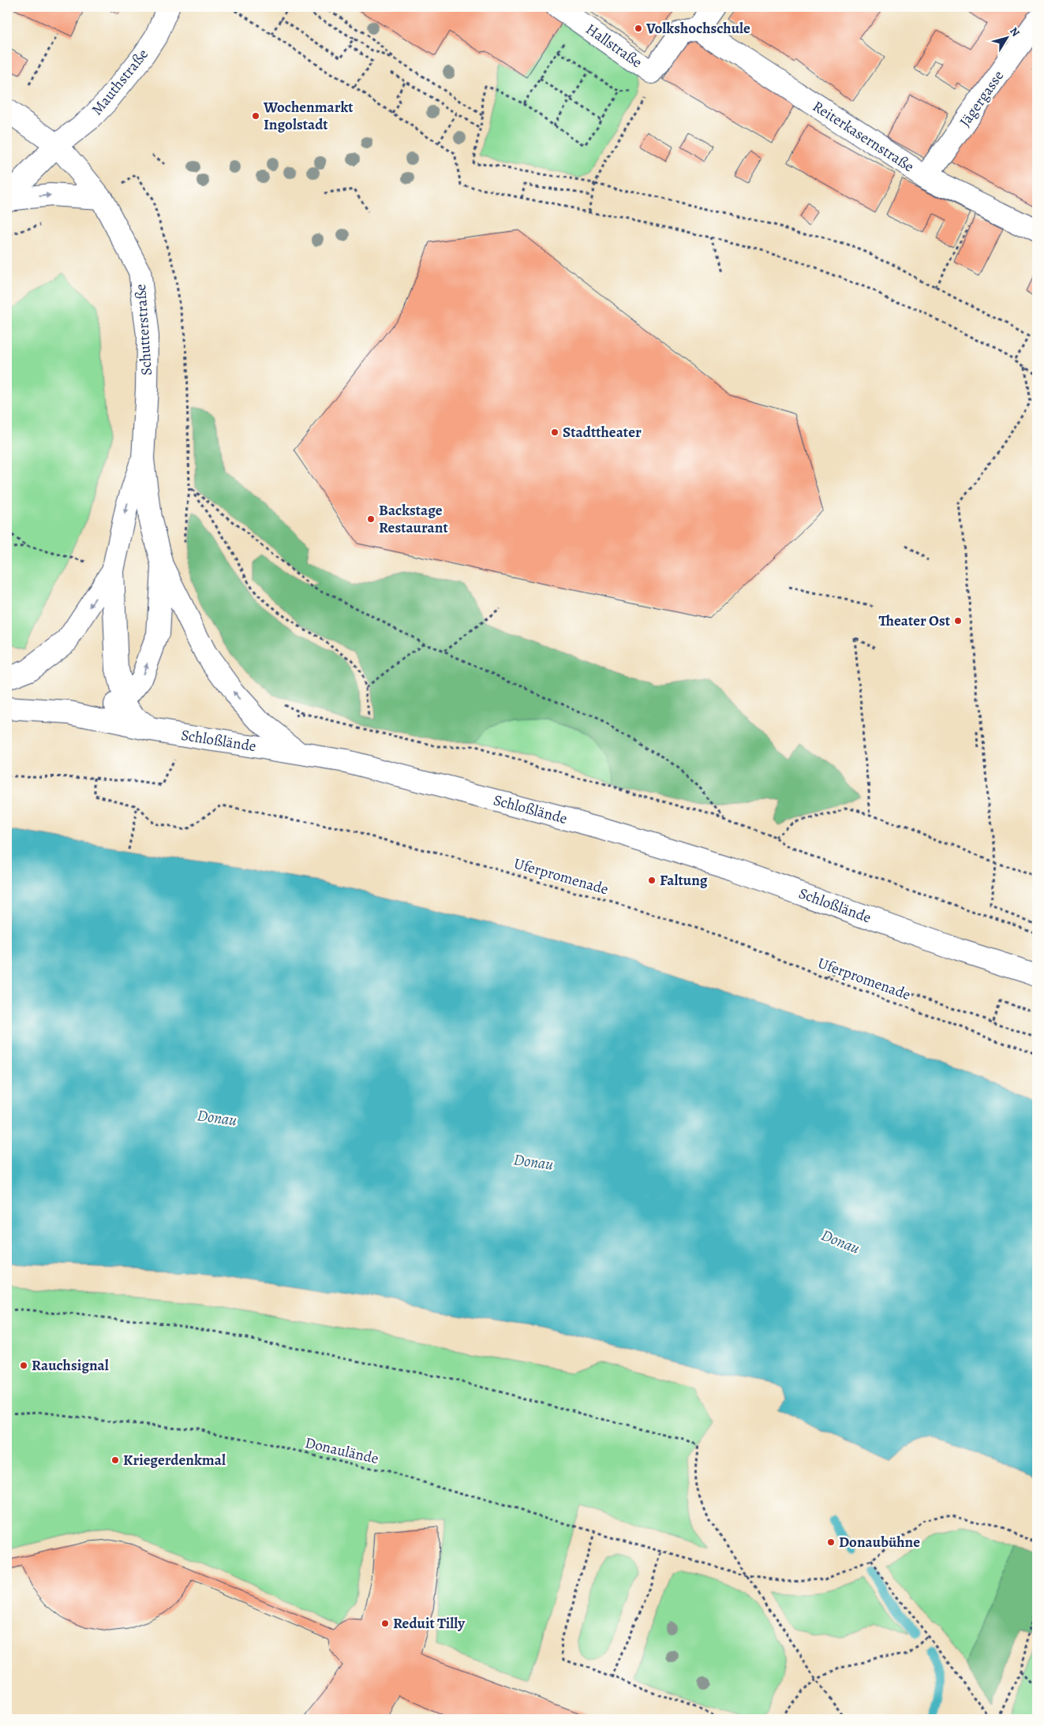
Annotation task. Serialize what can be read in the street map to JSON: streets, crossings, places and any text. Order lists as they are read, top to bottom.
{
  "streets": {
    "street": [
      "Hallstraße",
      "Mauthstraße",
      "Jägergasse",
      "Reiterkasernstraße",
      "Schutterstraße",
      "Schloßlände"
    ],
    "path": ["Uferpromenade", "Donaulände"]
  },
  "crossings": [
    ["Hallstraße", "Reiterkasernstraße"],
    ["Mauthstraße", "Schutterstraße"],
    ["Jägergasse", "Reiterkasernstraße"],
    ["Schutterstraße", "Schloßlände"]
  ],
  "water": ["Donau"],
  "places": [
    "Volkshochschule",
    "Wochenmarkt Ingolstadt",
    "Stadttheater",
    "Backstage Restaurant",
    "Theater Ost",
    "Faltung",
    "Rauchsignal",
    "Kriegerdenkmal",
    "Donaubühne",
    "Reduit Tilly"
  ],
  "north": "top right"
}
